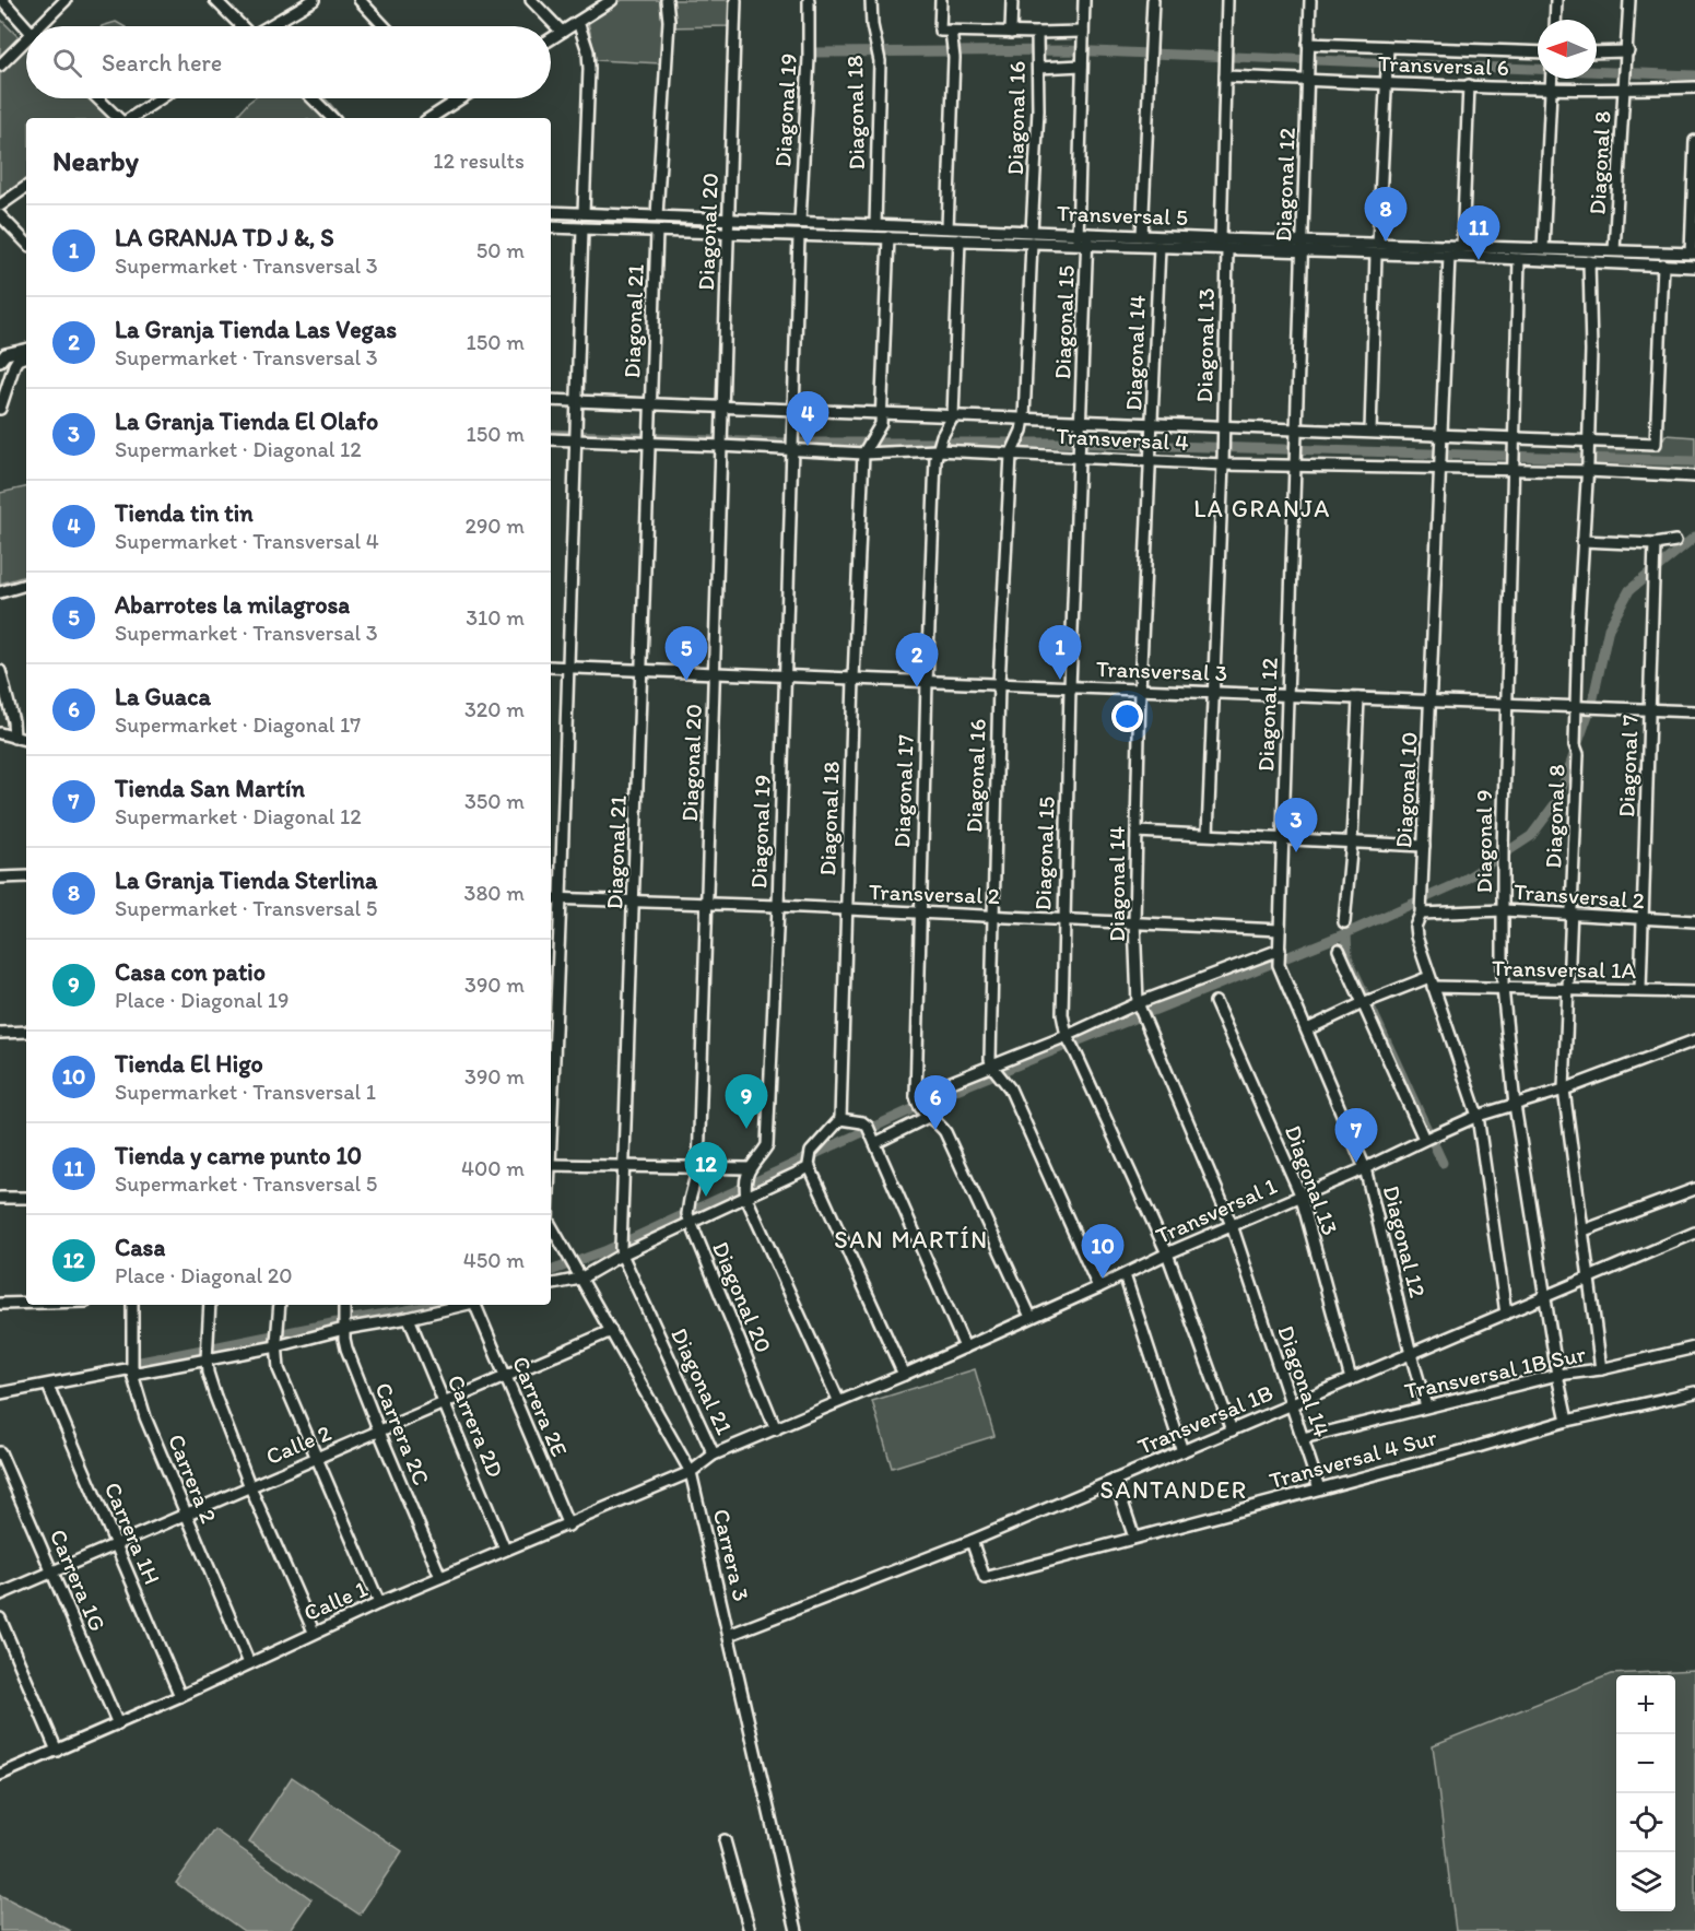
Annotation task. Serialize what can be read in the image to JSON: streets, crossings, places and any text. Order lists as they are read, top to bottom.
{
  "streets": {
    "street": [
      "Transversal 6",
      "Diagonal 19",
      "Diagonal 18",
      "Diagonal 16",
      "Diagonal 8",
      "Diagonal 12",
      "Transversal 5",
      "Diagonal 20",
      "Diagonal 21",
      "Diagonal 15",
      "Diagonal 13",
      "Diagonal 14",
      "Transversal 4",
      "Transversal 3",
      "Diagonal 7",
      "Diagonal 10",
      "Diagonal 17",
      "Diagonal 9",
      "Transversal 2",
      "Transversal 1A",
      "Transversal 1",
      "Transversal 1B Sur",
      "Carrera 2E",
      "Transversal 1B",
      "Carrera 2D",
      "Carrera 2C",
      "Calle 2",
      "Transversal 4 Sur",
      "Carrera 2",
      "Carrera 1H",
      "Carrera 3",
      "Carrera 1G",
      "Calle 1"
    ]
  },
  "crossings": [
    ["Transversal 6", "Diagonal 8"],
    ["Transversal 6", "Diagonal 12"],
    ["Diagonal 19", "Transversal 5"],
    ["Diagonal 19", "Transversal 4"],
    ["Diagonal 19", "Transversal 3"],
    ["Diagonal 19", "Transversal 2"],
    ["Diagonal 19", "Transversal 1"],
    ["Diagonal 18", "Transversal 5"],
    ["Diagonal 18", "Transversal 4"],
    ["Diagonal 18", "Transversal 3"],
    ["Diagonal 18", "Transversal 2"],
    ["Diagonal 16", "Transversal 5"],
    ["Diagonal 16", "Transversal 4"],
    ["Diagonal 16", "Transversal 3"],
    ["Diagonal 16", "Transversal 2"],
    ["Diagonal 16", "Transversal 1"],
    ["Diagonal 8", "Transversal 5"],
    ["Diagonal 8", "Transversal 4"],
    ["Diagonal 8", "Transversal 3"],
    ["Diagonal 8", "Transversal 2"],
    ["Diagonal 8", "Transversal 1A"],
    ["Diagonal 8", "Transversal 1"],
    ["Diagonal 8", "Transversal 1B Sur"],
    ["Diagonal 8", "Transversal 1B"],
    ["Diagonal 12", "Transversal 5"],
    ["Diagonal 12", "Transversal 4"],
    ["Diagonal 12", "Transversal 3"],
    ["Diagonal 12", "Transversal 2"],
    ["Diagonal 12", "Transversal 1"],
    ["Diagonal 12", "Transversal 1B Sur"],
    ["Diagonal 12", "Transversal 1B"],
    ["Transversal 5", "Diagonal 20"],
    ["Transversal 5", "Diagonal 21"],
    ["Transversal 5", "Diagonal 15"],
    ["Transversal 5", "Diagonal 13"],
    ["Transversal 5", "Diagonal 14"],
    ["Transversal 5", "Diagonal 10"],
    ["Transversal 5", "Diagonal 17"],
    ["Transversal 5", "Diagonal 9"],
    ["Diagonal 20", "Transversal 4"],
    ["Diagonal 20", "Transversal 3"],
    ["Diagonal 20", "Transversal 2"],
    ["Diagonal 20", "Transversal 1"],
    ["Diagonal 21", "Transversal 4"],
    ["Diagonal 21", "Transversal 3"],
    ["Diagonal 21", "Transversal 2"],
    ["Diagonal 21", "Transversal 1"],
    ["Diagonal 15", "Transversal 4"],
    ["Diagonal 15", "Transversal 3"],
    ["Diagonal 15", "Transversal 2"],
    ["Diagonal 15", "Transversal 1"],
    ["Diagonal 15", "Transversal 1B"],
    ["Diagonal 13", "Transversal 4"],
    ["Diagonal 13", "Transversal 3"],
    ["Diagonal 13", "Transversal 1"],
    ["Diagonal 13", "Transversal 1B"],
    ["Diagonal 14", "Transversal 4"],
    ["Diagonal 14", "Transversal 3"],
    ["Diagonal 14", "Transversal 2"],
    ["Diagonal 14", "Transversal 1"],
    ["Diagonal 14", "Transversal 1B Sur"],
    ["Diagonal 14", "Transversal 1B"],
    ["Diagonal 14", "Transversal 4 Sur"],
    ["Transversal 4", "Diagonal 10"],
    ["Transversal 4", "Diagonal 17"],
    ["Transversal 4", "Diagonal 9"],
    ["Transversal 3", "Diagonal 7"],
    ["Transversal 3", "Diagonal 10"],
    ["Transversal 3", "Diagonal 17"],
    ["Transversal 3", "Diagonal 9"],
    ["Diagonal 7", "Transversal 2"],
    ["Diagonal 7", "Transversal 1A"],
    ["Diagonal 10", "Transversal 2"],
    ["Diagonal 10", "Transversal 1A"],
    ["Diagonal 10", "Transversal 1"],
    ["Diagonal 10", "Transversal 1B"],
    ["Diagonal 17", "Transversal 2"],
    ["Diagonal 17", "Transversal 1"],
    ["Diagonal 9", "Transversal 2"],
    ["Diagonal 9", "Transversal 1A"],
    ["Diagonal 9", "Transversal 1"],
    ["Diagonal 9", "Transversal 1B Sur"],
    ["Diagonal 9", "Transversal 1B"],
    ["Diagonal 9", "Transversal 4 Sur"],
    ["Transversal 1", "Carrera 3"],
    ["Transversal 1", "Calle 1"],
    ["Carrera 2E", "Calle 2"],
    ["Carrera 2E", "Calle 1"],
    ["Transversal 1B", "Transversal 4 Sur"],
    ["Transversal 1B", "Carrera 3"],
    ["Carrera 2D", "Calle 2"],
    ["Carrera 2D", "Calle 1"],
    ["Carrera 2C", "Calle 2"],
    ["Carrera 2C", "Calle 1"],
    ["Calle 2", "Carrera 2"],
    ["Calle 2", "Carrera 1H"],
    ["Calle 2", "Carrera 3"],
    ["Calle 2", "Carrera 1G"],
    ["Carrera 2", "Calle 1"],
    ["Carrera 1H", "Calle 1"],
    ["Carrera 3", "Calle 1"],
    ["Carrera 1G", "Calle 1"]
  ],
  "districts": ["LA GRANJA", "SAN MARTÍN", "SANTANDER"],
  "north": "left",
  "page": {
    "search": "Search here",
    "heading": ["Nearby", "12 results"],
    "pins": [
      "8",
      "11",
      "4",
      "1",
      "5",
      "2",
      "3",
      "9",
      "6",
      "7",
      "12",
      "10"
    ],
    "list": [
      {
        "mark": "1",
        "name": "LA GRANJA TD J &, S",
        "note": "Supermarket · Transversal 3",
        "value": "50 m"
      },
      {
        "mark": "2",
        "name": "La Granja Tienda Las Vegas",
        "note": "Supermarket · Transversal 3",
        "value": "150 m"
      },
      {
        "mark": "3",
        "name": "La Granja Tienda El Olafo",
        "note": "Supermarket · Diagonal 12",
        "value": "150 m"
      },
      {
        "mark": "4",
        "name": "Tienda tin tin",
        "note": "Supermarket · Transversal 4",
        "value": "290 m"
      },
      {
        "mark": "5",
        "name": "Abarrotes la milagrosa",
        "note": "Supermarket · Transversal 3",
        "value": "310 m"
      },
      {
        "mark": "6",
        "name": "La Guaca",
        "note": "Supermarket · Diagonal 17",
        "value": "320 m"
      },
      {
        "mark": "7",
        "name": "Tienda San Martín",
        "note": "Supermarket · Diagonal 12",
        "value": "350 m"
      },
      {
        "mark": "8",
        "name": "La Granja Tienda Sterlina",
        "note": "Supermarket · Transversal 5",
        "value": "380 m"
      },
      {
        "mark": "9",
        "name": "Casa con patio",
        "note": "Place · Diagonal 19",
        "value": "390 m"
      },
      {
        "mark": "10",
        "name": "Tienda El Higo",
        "note": "Supermarket · Transversal 1",
        "value": "390 m"
      },
      {
        "mark": "11",
        "name": "Tienda y carne punto 10",
        "note": "Supermarket · Transversal 5",
        "value": "400 m"
      },
      {
        "mark": "12",
        "name": "Casa",
        "note": "Place · Diagonal 20",
        "value": "450 m"
      }
    ],
    "map_buttons": ["+", "−"]
  }
}
